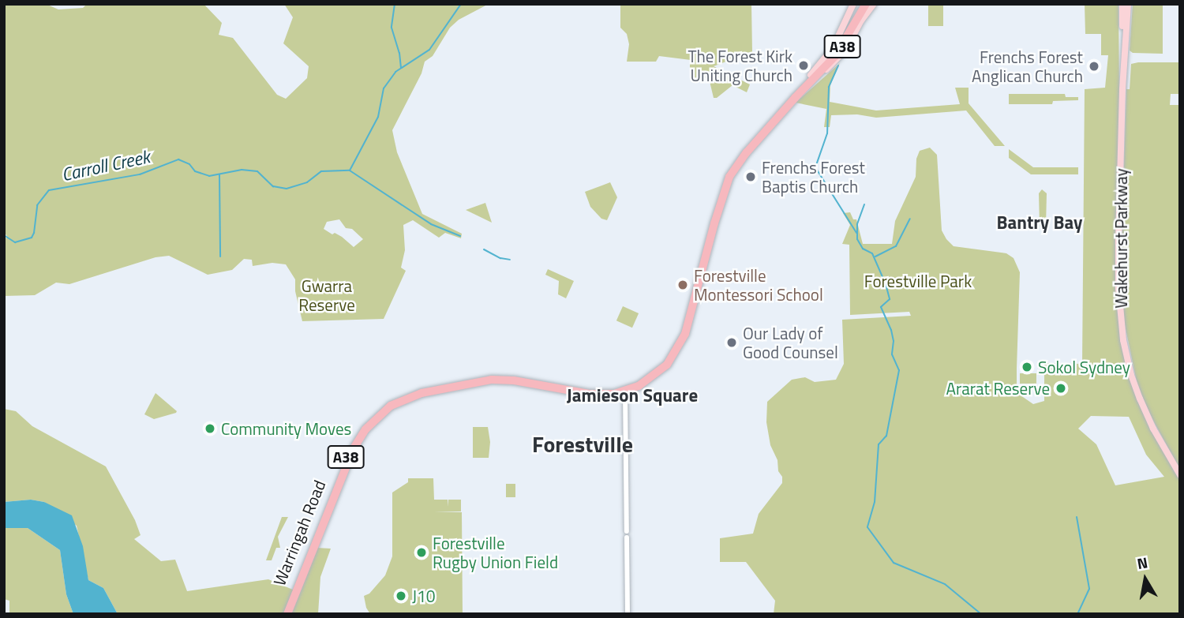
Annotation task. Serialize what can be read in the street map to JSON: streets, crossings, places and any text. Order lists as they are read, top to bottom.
{
  "streets": {
    "highway": ["A38", "Warringah Road"],
    "main road": ["Wakehurst Parkway"]
  },
  "districts": ["Bantry Bay", "Jamieson Square", "Forestville"],
  "water": ["Carroll Creek"],
  "parks": ["Forestville Park", "Gwarra Reserve"],
  "places": [
    "The Forest Kirk Uniting Church",
    "Frenchs Forest Anglican Church",
    "Frenchs Forest Baptis Church",
    "Forestville Montessori School",
    "Our Lady of Good Counsel",
    "Sokol Sydney",
    "Ararat Reserve",
    "Community Moves",
    "Forestville Rugby Union Field",
    "J10"
  ],
  "north": "top"
}
